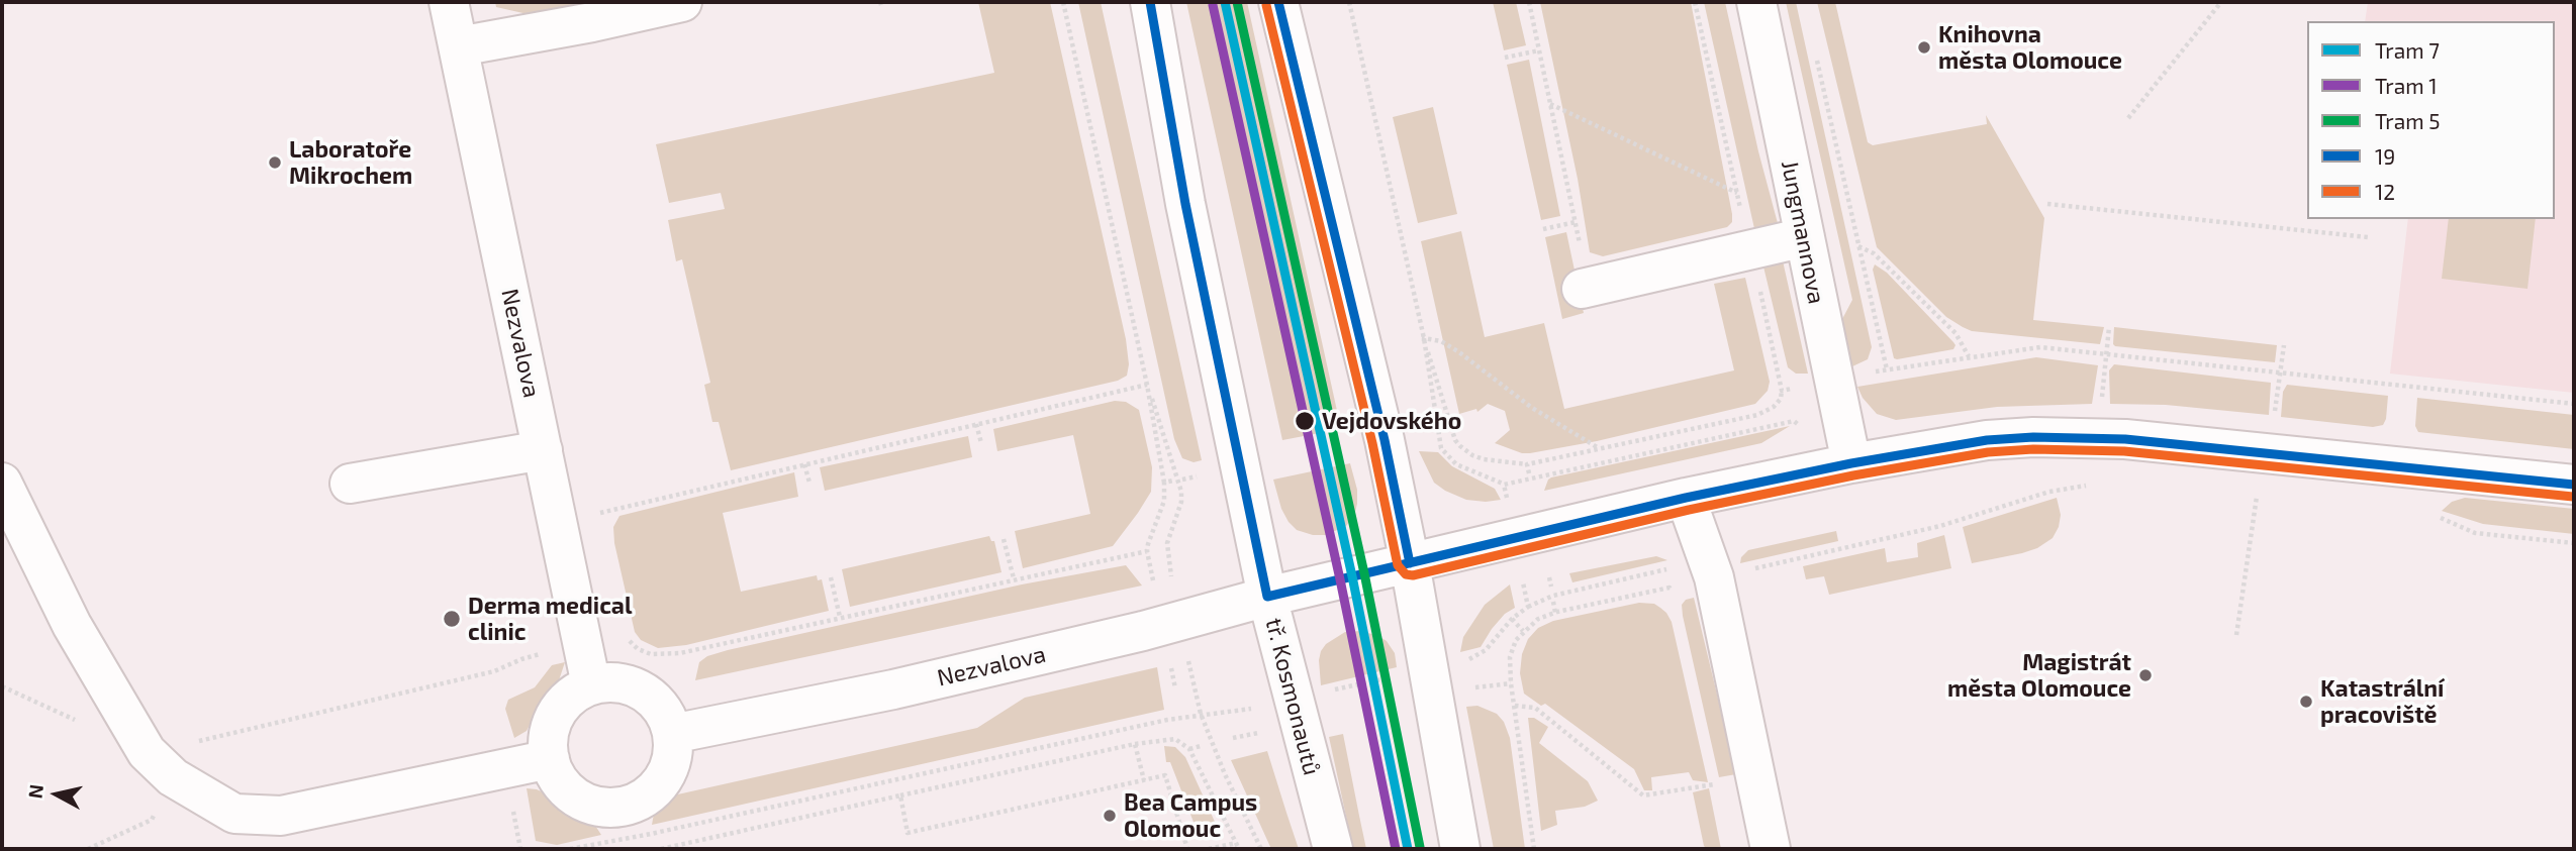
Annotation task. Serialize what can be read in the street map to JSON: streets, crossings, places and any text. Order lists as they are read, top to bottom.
{
  "streets": {
    "street": ["Jungmannova", "Nezvalova", "tř. Kosmonautů"]
  },
  "crossings": [
    ["Nezvalova", "tř. Kosmonautů"]
  ],
  "places": [
    "Knihovna města Olomouce",
    "Laboratoře Mikrochem",
    "Vejdovského",
    "Derma medical clinic",
    "Magistrát města Olomouce",
    "Katastrální pracoviště",
    "Bea Campus Olomouc"
  ],
  "lines": [
    "tram line 7",
    "tram line 5",
    "transit line 19",
    "tram line 1",
    "transit line 12"
  ],
  "legend": [
    "Tram 7",
    "Tram 1",
    "Tram 5",
    "19",
    "12"
  ],
  "north": "left"
}
